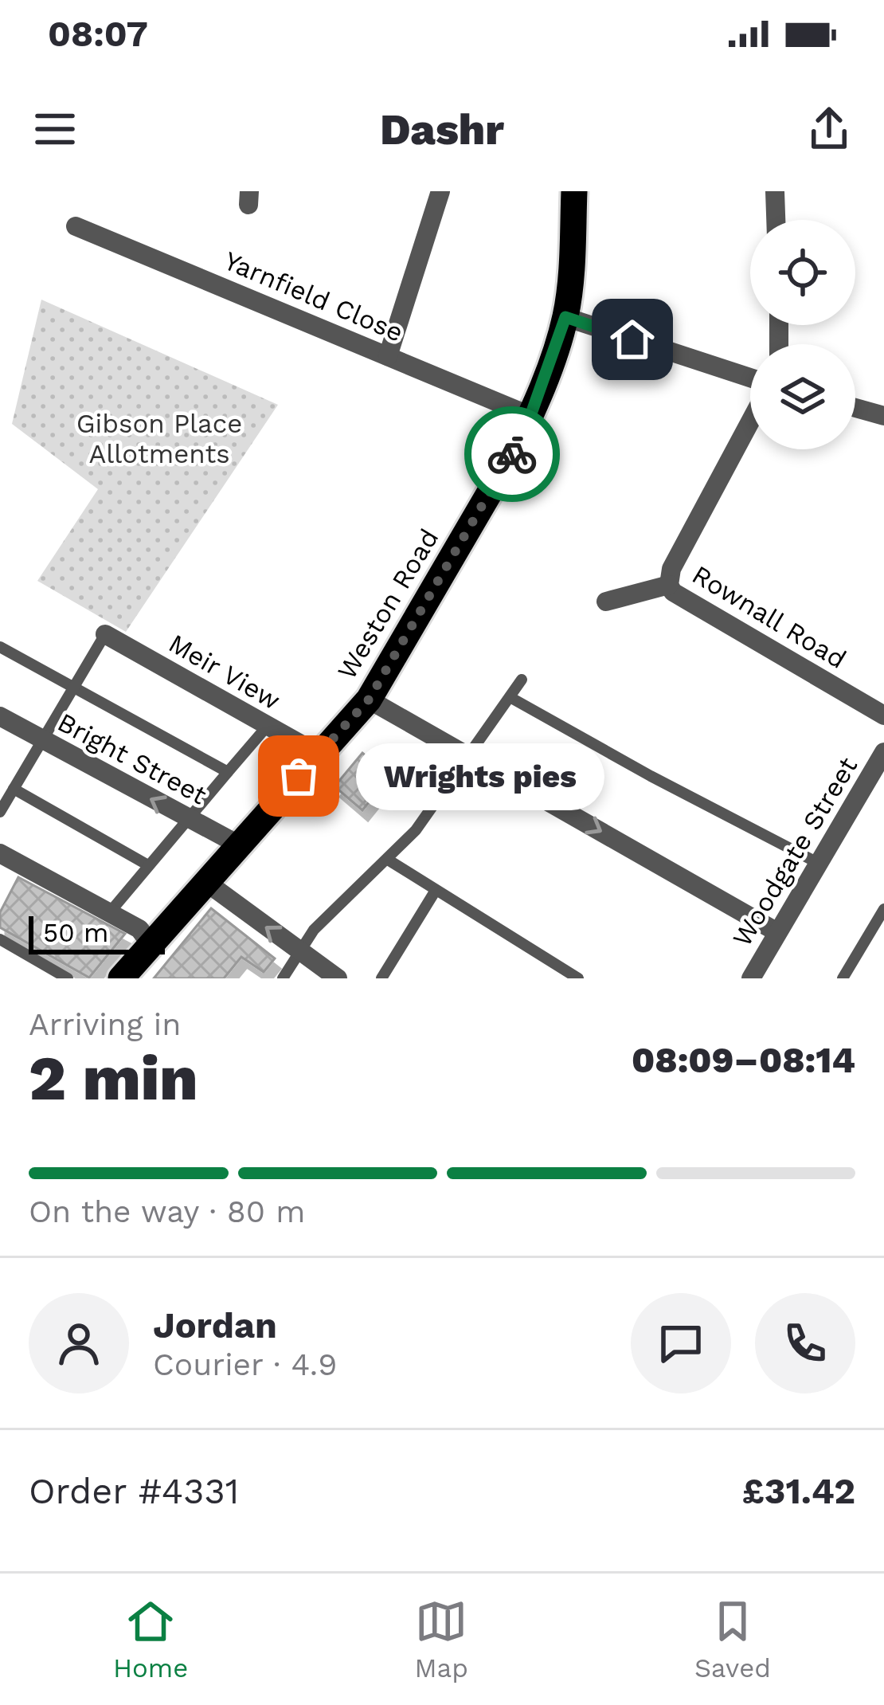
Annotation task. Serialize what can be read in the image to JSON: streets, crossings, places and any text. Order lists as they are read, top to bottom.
{
  "streets": {
    "highway": ["Weston Road"],
    "street": [
      "Yarnfield Close",
      "Rownall Road",
      "Meir View",
      "Bright Street",
      "Woodgate Street"
    ]
  },
  "crossings": [
    ["Yarnfield Close", "Weston Road"],
    ["Weston Road", "Meir View"],
    ["Weston Road", "Bright Street"]
  ],
  "parks": ["Gibson Place Allotments"],
  "places": ["Wrights pies"],
  "scale_bar": "50 m",
  "page": {
    "status": "08:07",
    "header": "Dashr",
    "bubble": "Wrights pies",
    "scale": "50 m",
    "heading": ["2 min", "Arriving in", "08:09–08:14"],
    "panel": [
      "Jordan",
      "Courier · 4.9",
      "Order #4331",
      "£31.42"
    ],
    "bar": "On the way · 80 m",
    "tabs": ["Home", "Map", "Saved"]
  }
}
